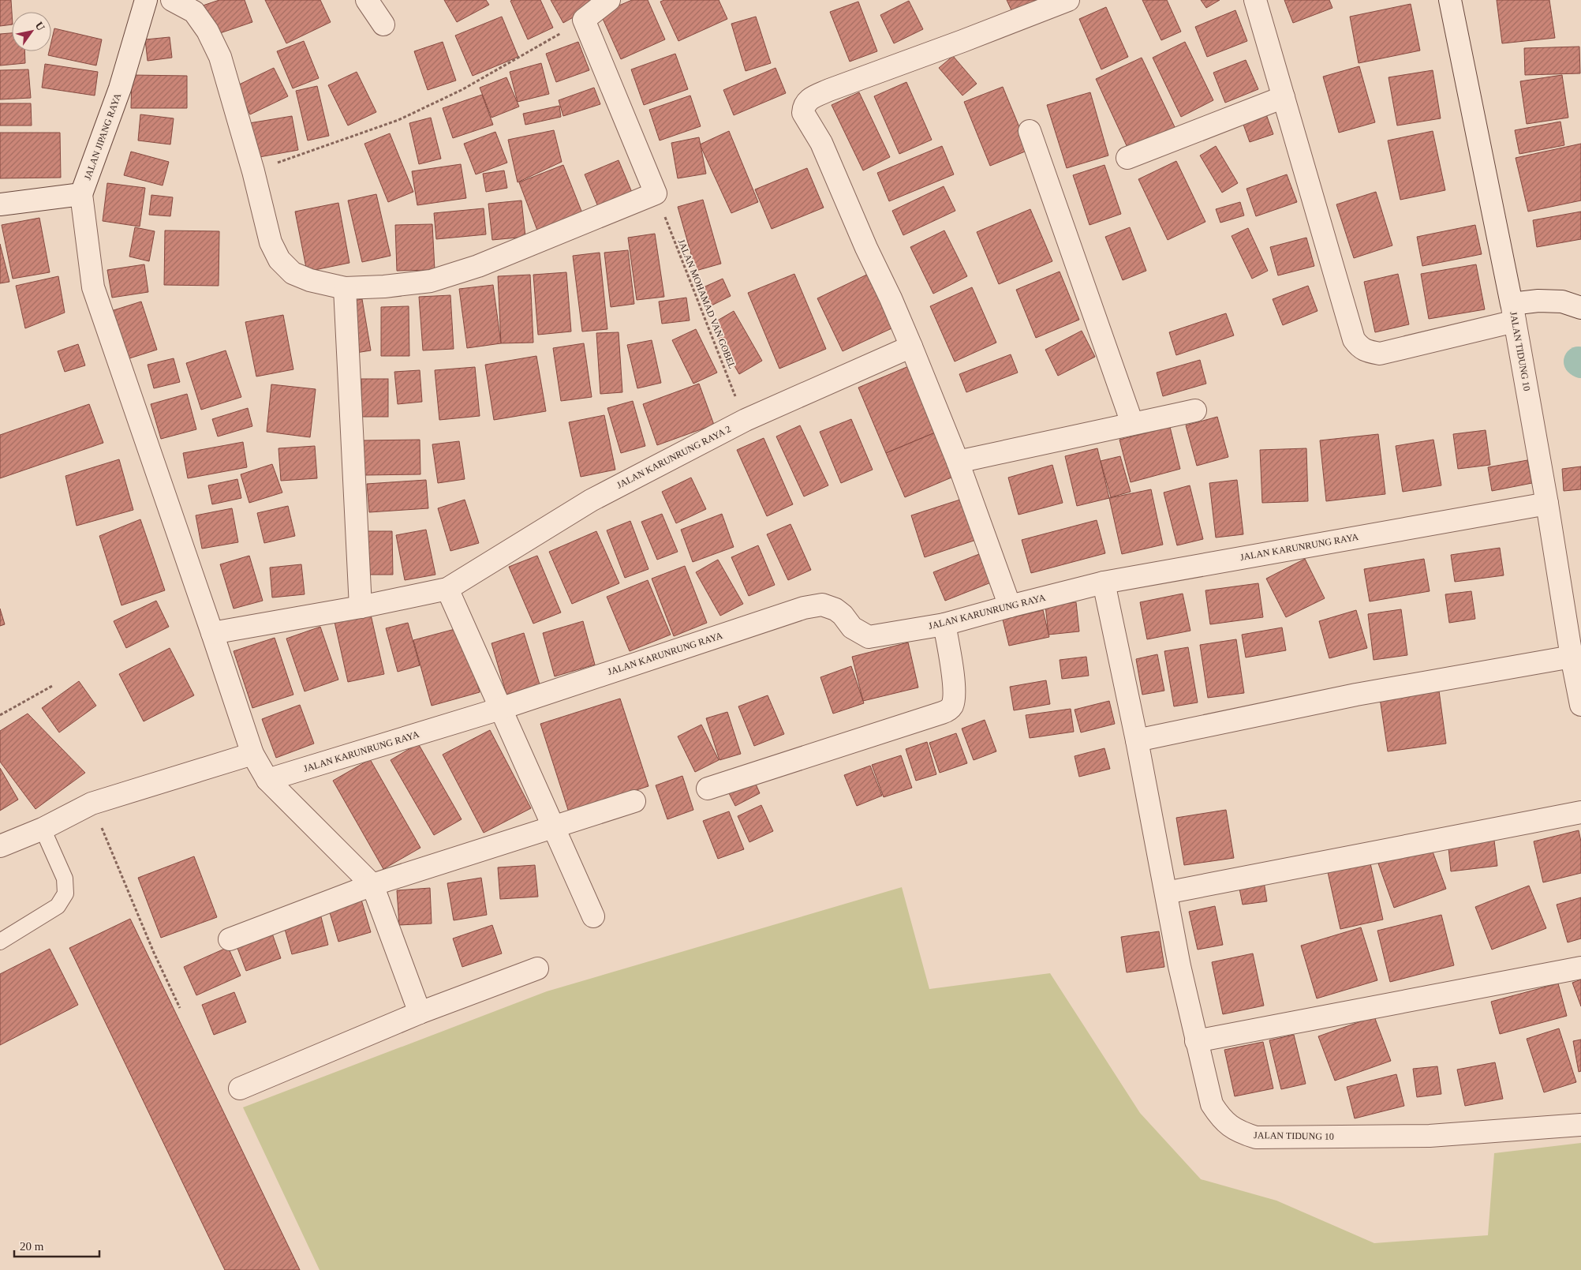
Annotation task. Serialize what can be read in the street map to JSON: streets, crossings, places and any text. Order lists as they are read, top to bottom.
{
  "streets": {
    "street": [
      "JALAN JIPANG RAYA",
      "JALAN TIDUNG 10",
      "JALAN KARUNRUNG RAYA 2",
      "JALAN KARUNRUNG RAYA"
    ],
    "path": ["JALAN MOHAMAD VAN GOBEL"]
  },
  "crossings": [
    ["JALAN MOHAMAD VAN GOBEL", "JALAN KARUNRUNG RAYA 2"],
    ["JALAN TIDUNG 10", "JALAN KARUNRUNG RAYA"]
  ],
  "scale_bar": "20 m",
  "north": "top right"
}
